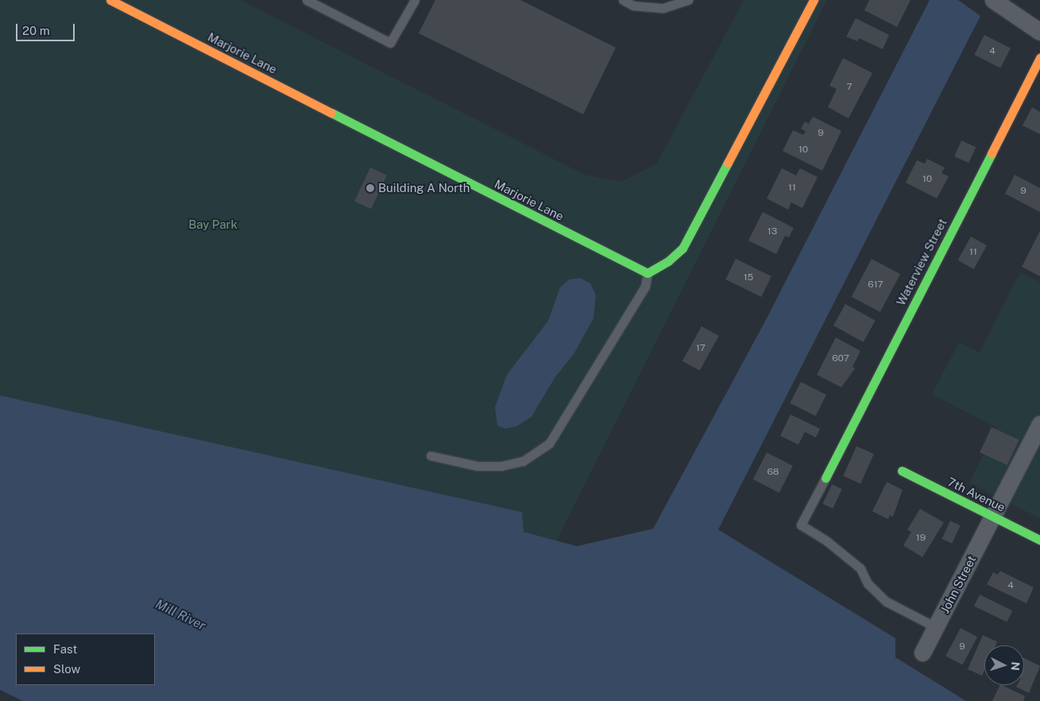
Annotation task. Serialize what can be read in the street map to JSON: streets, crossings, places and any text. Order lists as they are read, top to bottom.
{
  "streets": {
    "street": [
      "Marjorie Lane",
      "Waterview Street",
      "7th Avenue",
      "John Street"
    ]
  },
  "crossings": [
    ["7th Avenue", "John Street"]
  ],
  "water": ["Mill River"],
  "parks": ["Bay Park"],
  "places": ["Building A North"],
  "house_numbers": [
    "4",
    "7",
    "9",
    "10",
    "10",
    "11",
    "9",
    "13",
    "11",
    "15",
    "617",
    "17",
    "607",
    "68",
    "19",
    "4",
    "9"
  ],
  "legend": ["Fast", "Slow"],
  "scale_bar": "20 m",
  "north": "right"
}
